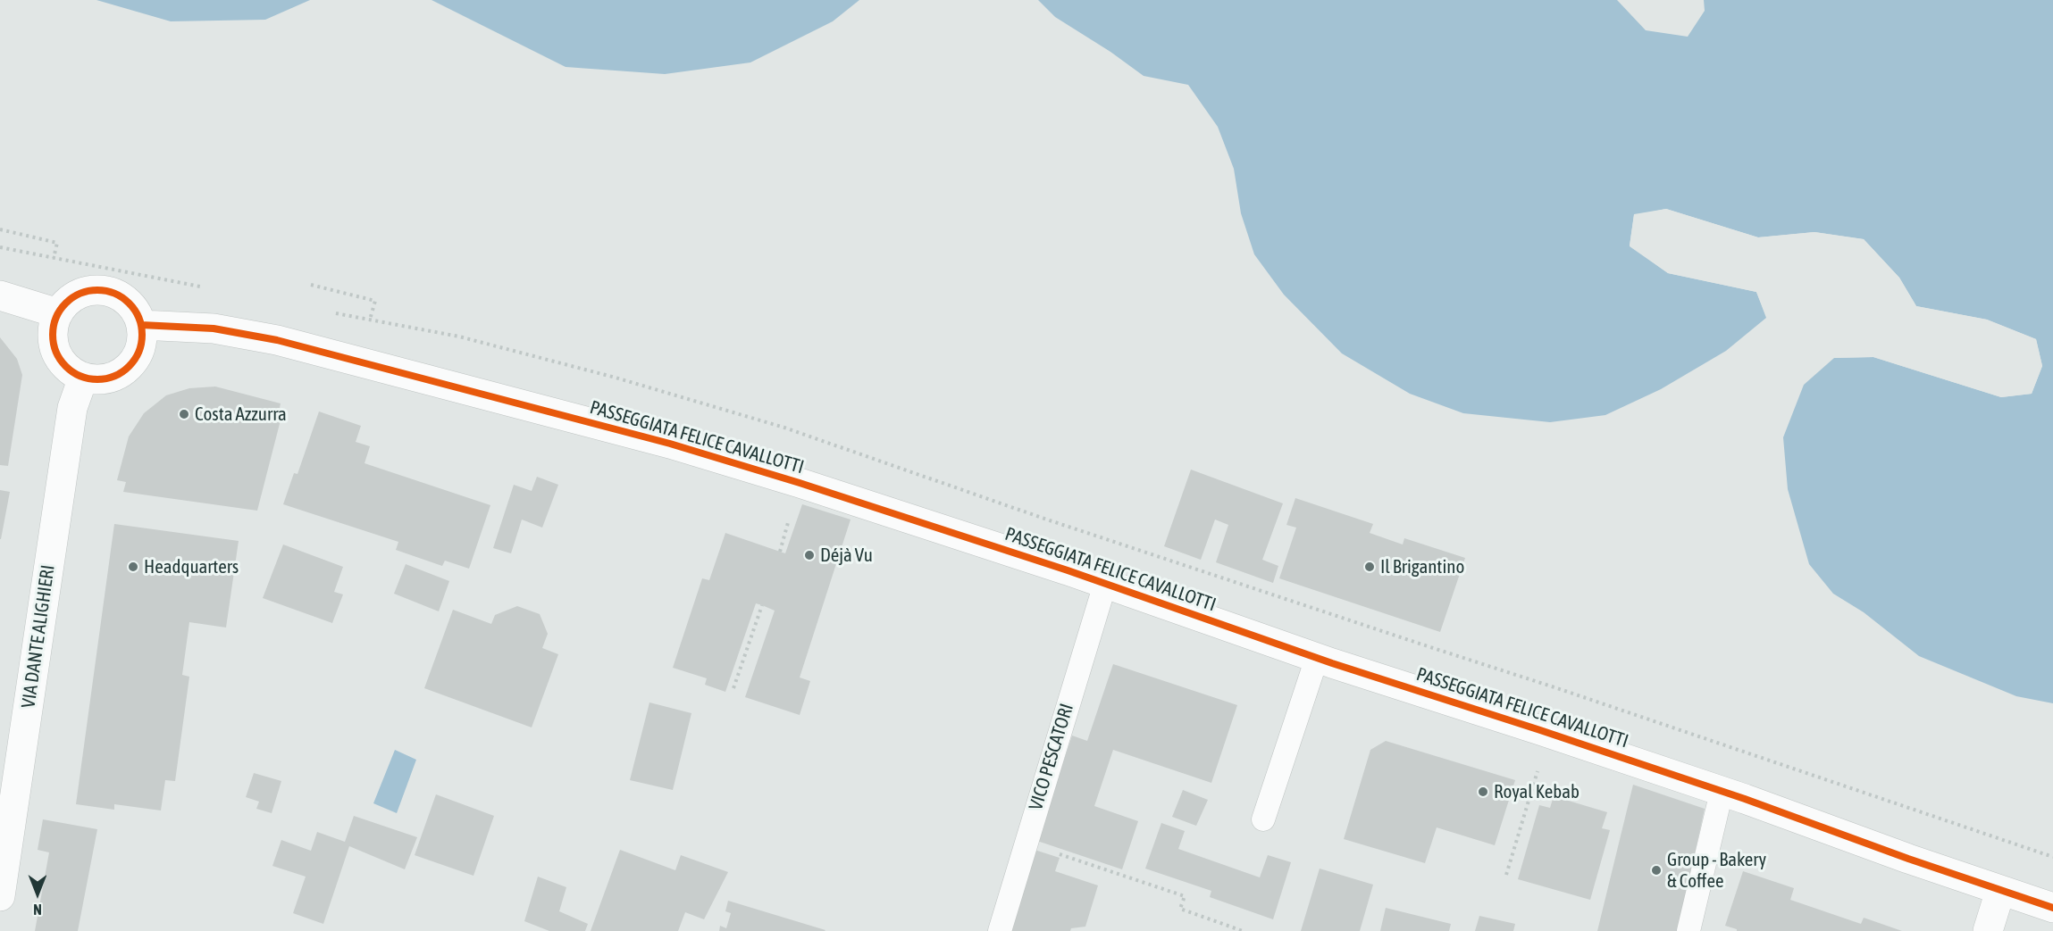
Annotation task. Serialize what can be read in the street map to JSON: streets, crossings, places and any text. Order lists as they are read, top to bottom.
{
  "streets": {
    "street": ["PASSEGGIATA FELICE CAVALLOTTI", "VIA DANTE ALIGHIERI"],
    "lane": ["VICO PESCATORI"]
  },
  "crossings": [
    ["PASSEGGIATA FELICE CAVALLOTTI", "VIA DANTE ALIGHIERI"],
    ["PASSEGGIATA FELICE CAVALLOTTI", "VICO PESCATORI"]
  ],
  "places": [
    "Costa Azzurra",
    "Déjà Vu",
    "Headquarters",
    "Il Brigantino",
    "Royal Kebab",
    "Group - Bakery & Coffee"
  ],
  "north": "bottom"
}
